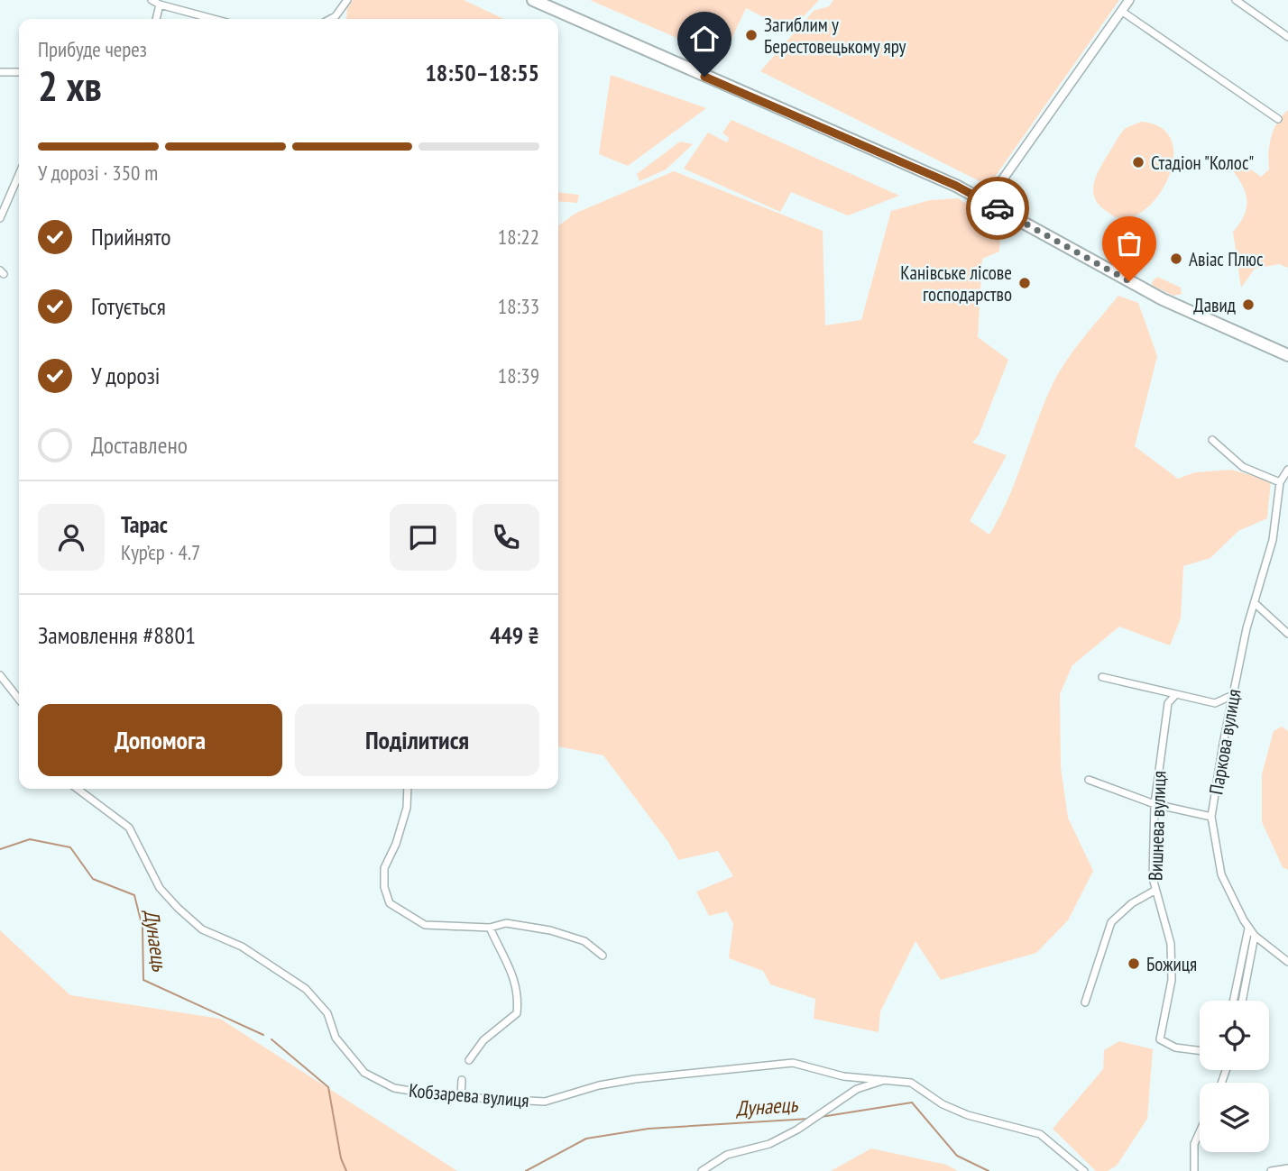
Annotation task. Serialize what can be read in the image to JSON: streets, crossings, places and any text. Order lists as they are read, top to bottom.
{
  "streets": {
    "street": ["Паркова вулиця", "Вишнева вулиця", "Кобзарева вулиця"]
  },
  "water": ["Дунаець"],
  "places": [
    "Загиблим у Берестовецькому яру",
    "Стадіон \"Колос\"",
    "Авіас Плюс",
    "Канівське лісове господарство",
    "Давид",
    "Божиця"
  ],
  "page": {
    "heading": ["2 хв", "Прибуде через", "18:50–18:55"],
    "panel": [
      "Тарас",
      "Кур’єр · 4.7",
      "Замовлення #8801",
      "449 ₴"
    ],
    "bar": "У дорозі · 350 m",
    "list": [
      ["Прийнято", "18:22"],
      ["Готується", "18:33"],
      ["У дорозі", "18:39"],
      "Доставлено"
    ],
    "buttons": ["Допомога", "Поділитися"]
  }
}
